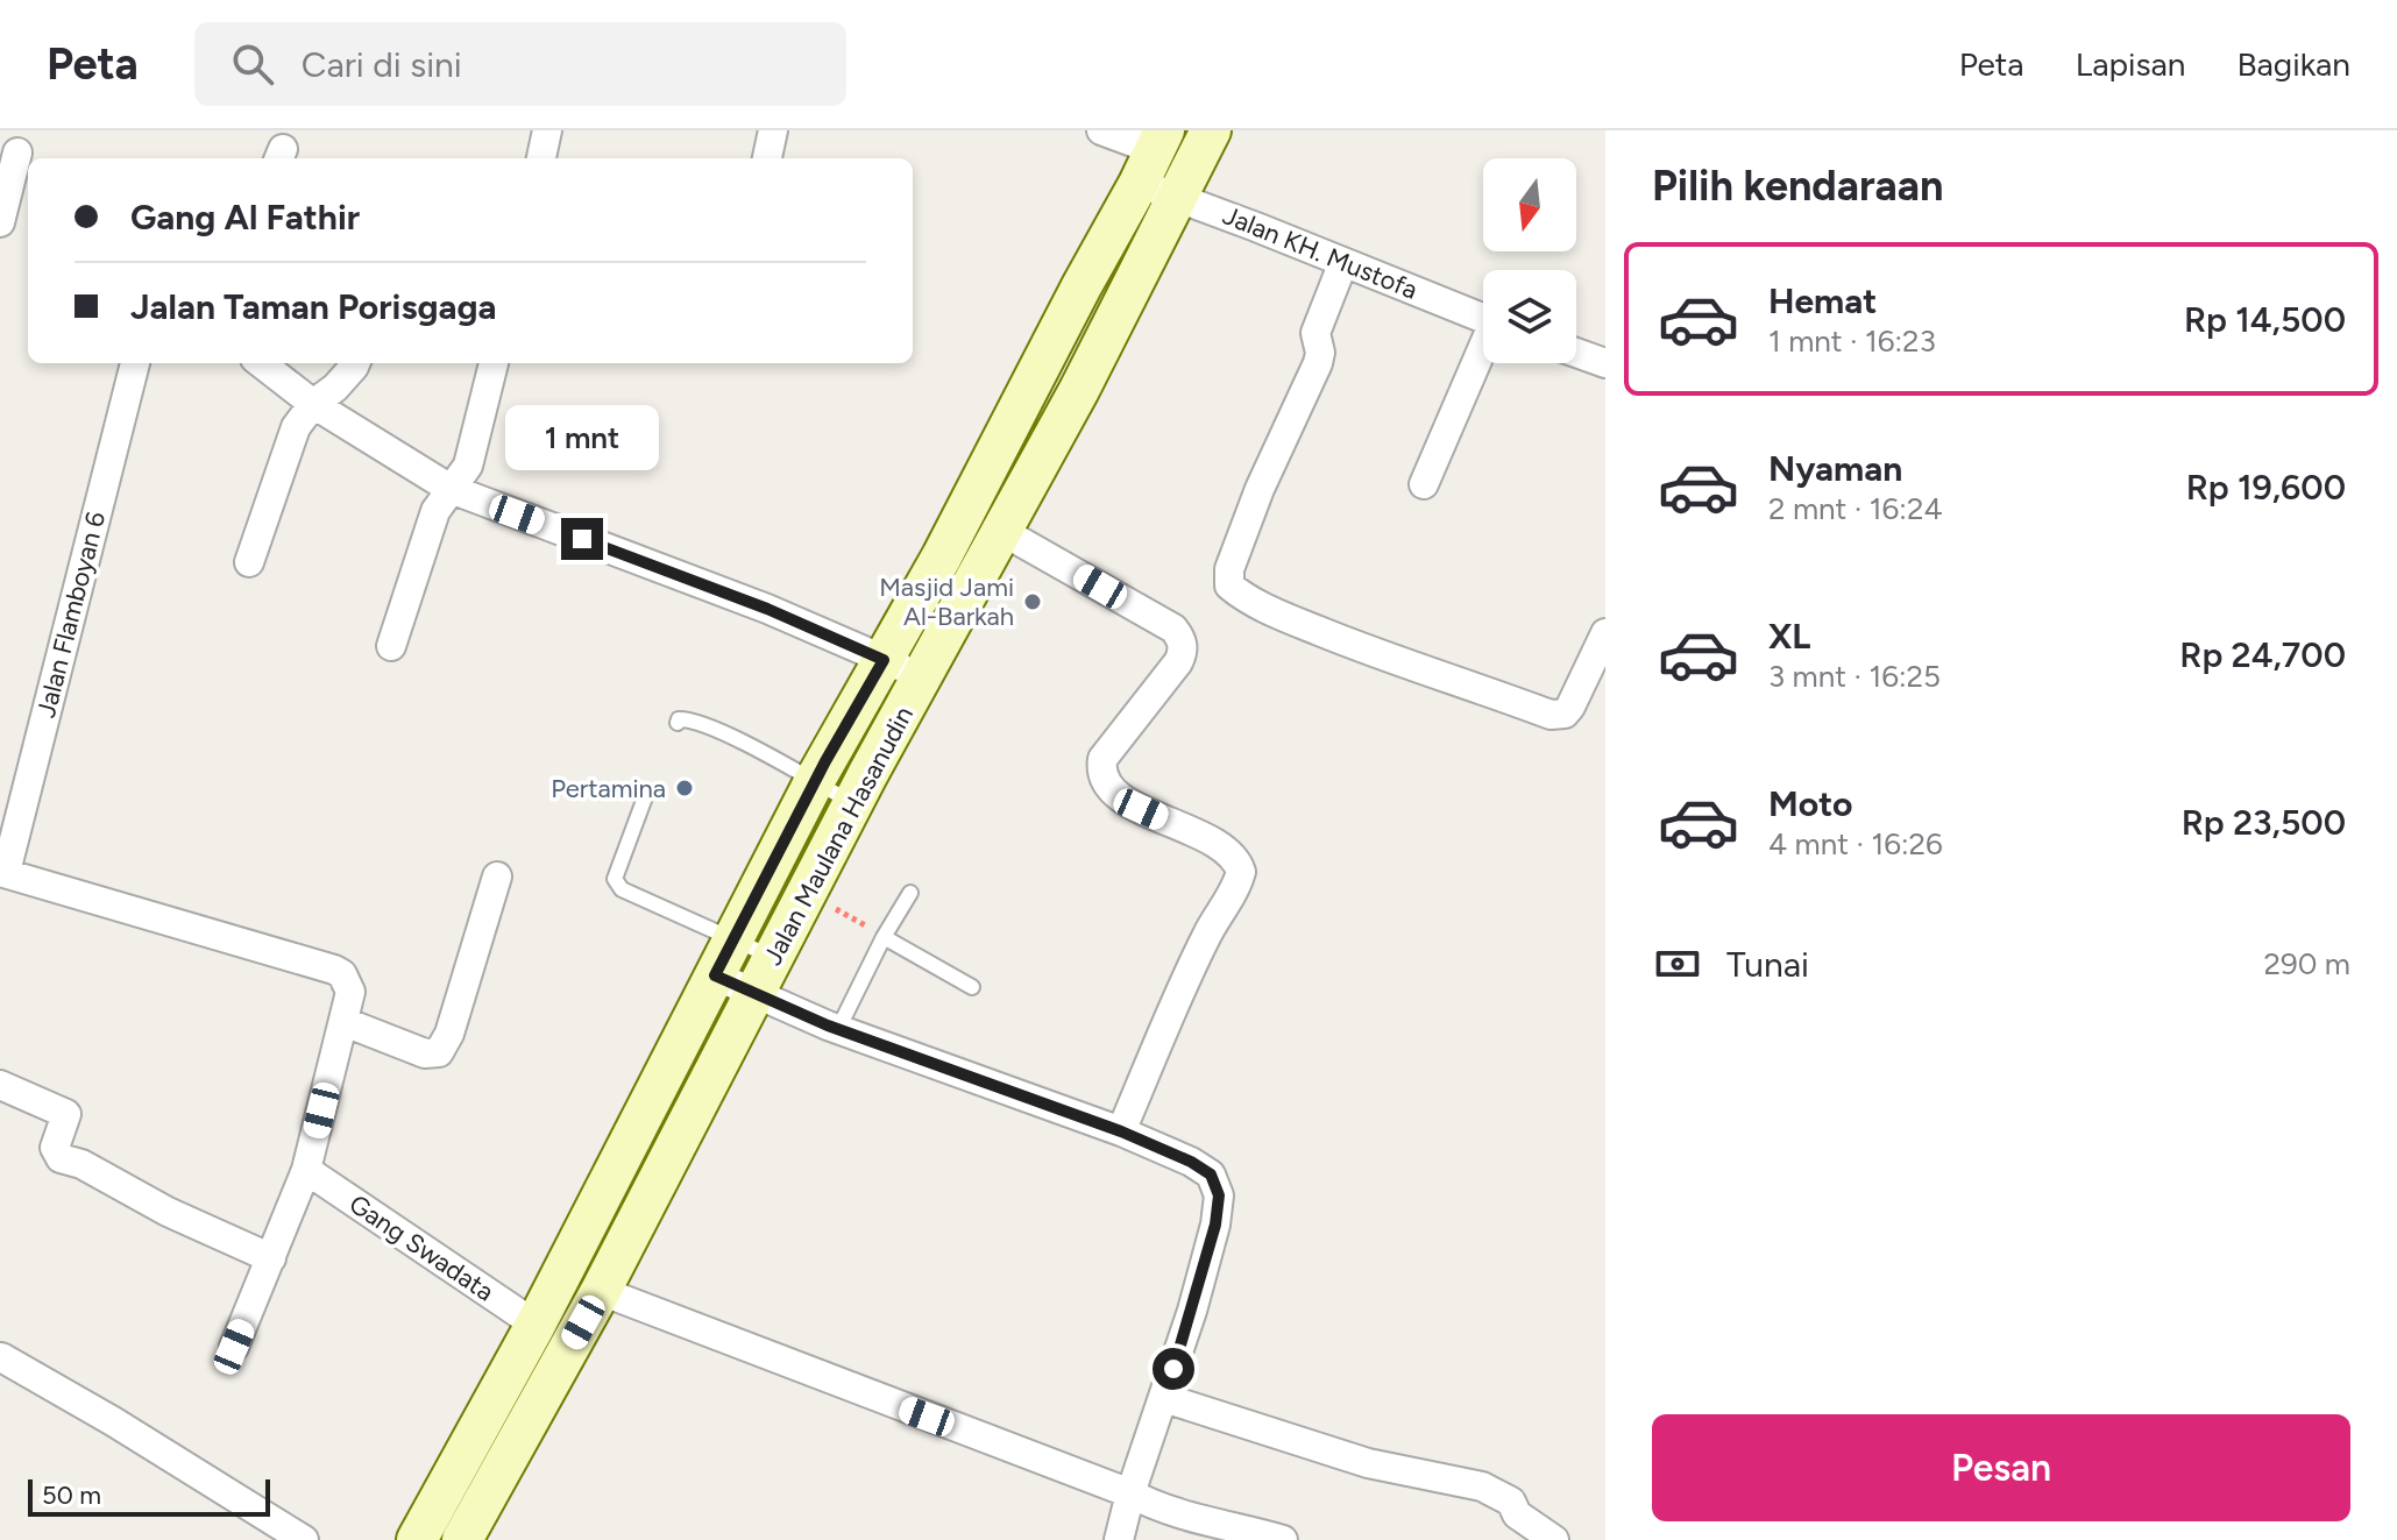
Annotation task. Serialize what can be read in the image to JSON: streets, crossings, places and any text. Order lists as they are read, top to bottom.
{
  "streets": {
    "street": [
      "Jalan KH. Mustofa",
      "Jalan Flamboyan 6",
      "Jalan Maulana Hasanudin",
      "Gang Swadata"
    ]
  },
  "crossings": [
    ["Jalan KH. Mustofa", "Jalan Maulana Hasanudin"],
    ["Jalan Maulana Hasanudin", "Gang Swadata"]
  ],
  "places": ["Masjid Jami Al-Barkah", "Pertamina"],
  "scale_bar": "50 m",
  "north": "bottom",
  "page": {
    "header": "Peta",
    "search": "Cari di sini",
    "nav": ["Peta", "Lapisan", "Bagikan"],
    "heading": "Pilih kendaraan",
    "banner": ["Gang Al Fathir", "Jalan Taman Porisgaga"],
    "list": [
      {
        "name": "Hemat",
        "note": "1 mnt · 16:23",
        "value": "Rp 14,500"
      },
      {
        "name": "Nyaman",
        "note": "2 mnt · 16:24",
        "value": "Rp 19,600"
      },
      {
        "name": "XL",
        "note": "3 mnt · 16:25",
        "value": "Rp 24,700"
      },
      {
        "name": "Moto",
        "note": "4 mnt · 16:26",
        "value": "Rp 23,500"
      }
    ],
    "bubble": "1 mnt",
    "pay": ["Tunai", "290 m"],
    "buttons": "Pesan",
    "scale": "50 m"
  }
}
